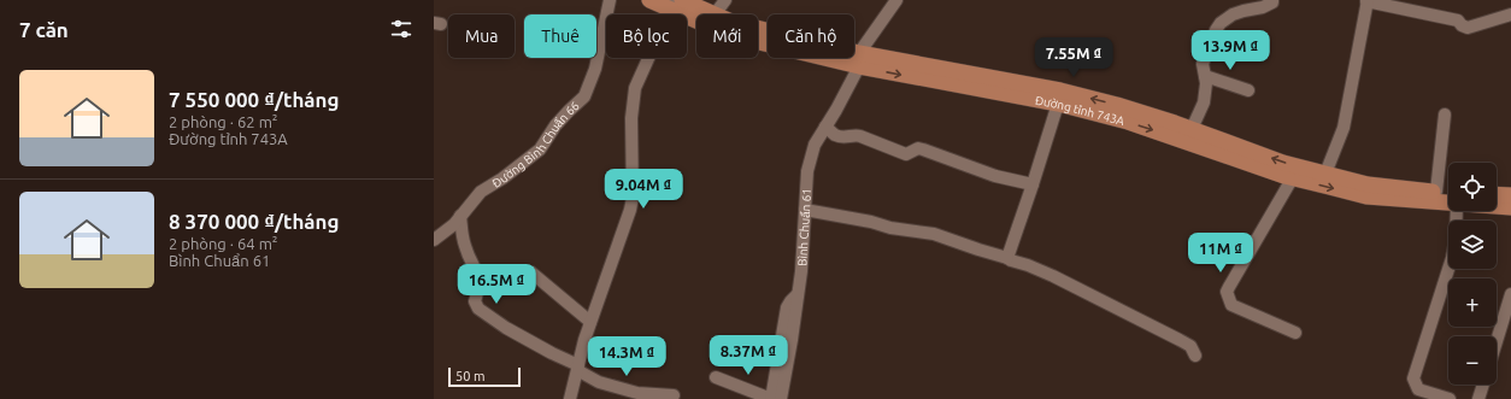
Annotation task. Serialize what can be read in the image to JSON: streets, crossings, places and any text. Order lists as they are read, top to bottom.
{
  "streets": {
    "main road": ["Đường tỉnh 743A"],
    "street": ["Đường Bình Chuẩn 66", "Bình Chuẩn 61"]
  },
  "crossings": [
    ["Đường tỉnh 743A", "Bình Chuẩn 61"]
  ],
  "scale_bar": "50 m",
  "page": {
    "heading": "7 căn",
    "chip": [
      "Mua",
      "Thuê",
      "Bộ lọc",
      "Mới",
      "Căn hộ"
    ],
    "price": [
      "13.9M ₫",
      "7.55M ₫",
      "9.04M ₫",
      "11M ₫",
      "16.5M ₫",
      "8.37M ₫",
      "14.3M ₫"
    ],
    "list": [
      {
        "name": "7 550 000 ₫/tháng",
        "note": "2 phòng · 62 m² · Đường tỉnh 743A"
      },
      {
        "name": "8 370 000 ₫/tháng",
        "note": "2 phòng · 64 m² · Bình Chuẩn 61"
      }
    ],
    "map_buttons": ["+", "−"],
    "scale": "50 m"
  }
}
